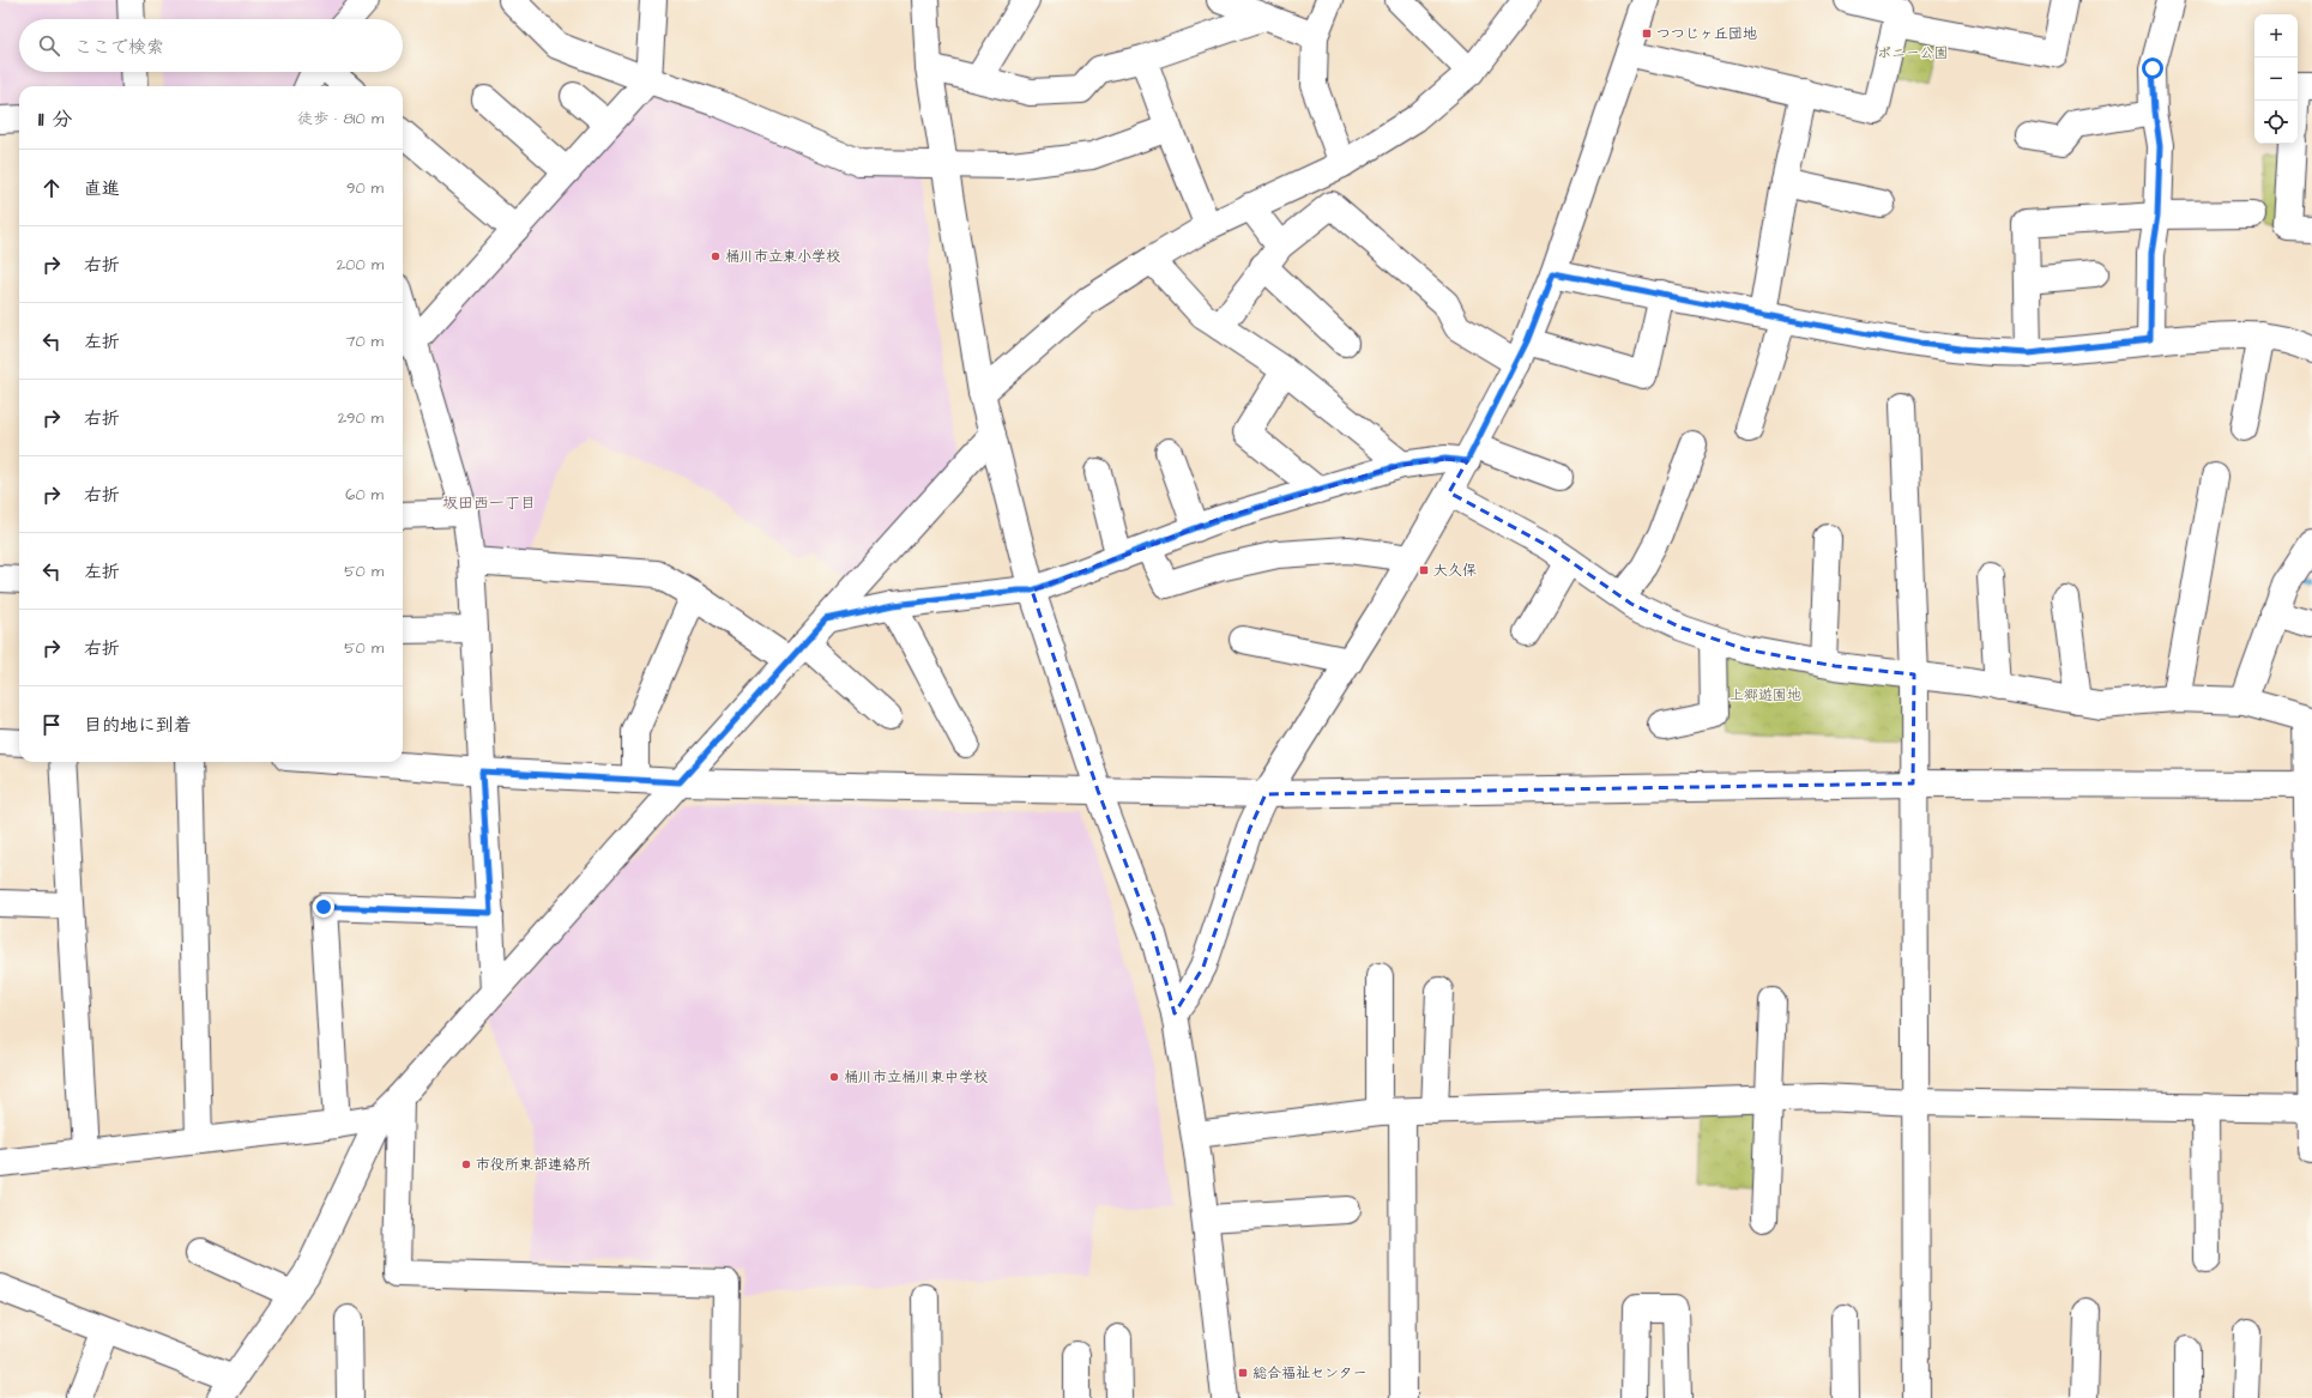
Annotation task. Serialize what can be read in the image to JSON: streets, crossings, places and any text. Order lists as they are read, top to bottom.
{
  "districts": ["坂田西一丁目"],
  "parks": ["ポニー公園", "上郷遊園地"],
  "places": {
    "transit": ["つつじヶ丘団地", "大久保", "総合福祉センター"],
    "other": ["桶川市立東小学校", "桶川市立桶川東中学校", "市役所東部連絡所"]
  },
  "page": {
    "map_buttons": ["+", "−"],
    "search": "ここで検索",
    "heading": ["11 分", "徒歩 · 810 m"],
    "list": [
      ["直進", "90 m"],
      ["右折", "200 m"],
      ["左折", "70 m"],
      ["右折", "290 m"],
      ["右折", "60 m"],
      ["左折", "50 m"],
      ["右折", "50 m"],
      "目的地に到着"
    ]
  }
}
